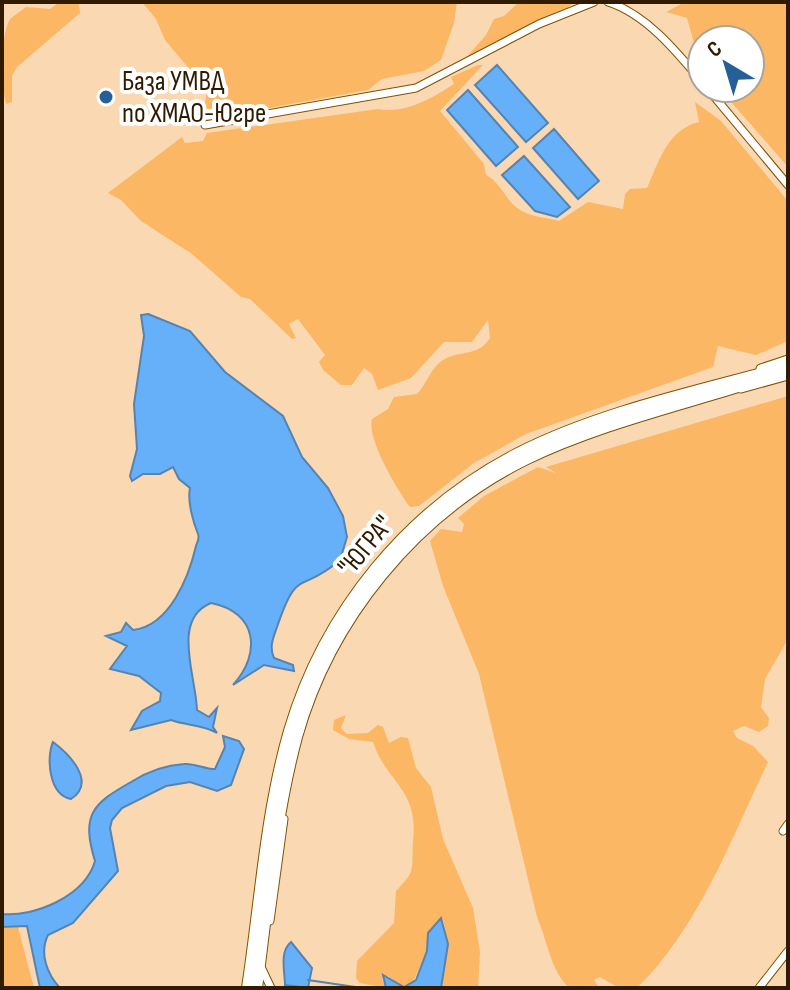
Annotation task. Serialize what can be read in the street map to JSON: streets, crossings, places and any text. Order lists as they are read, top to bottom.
{
  "streets": {
    "highway": ["\"ЮГРА\""]
  },
  "places": ["База УМВД по ХМАО-Югре"],
  "north": "top left"
}
